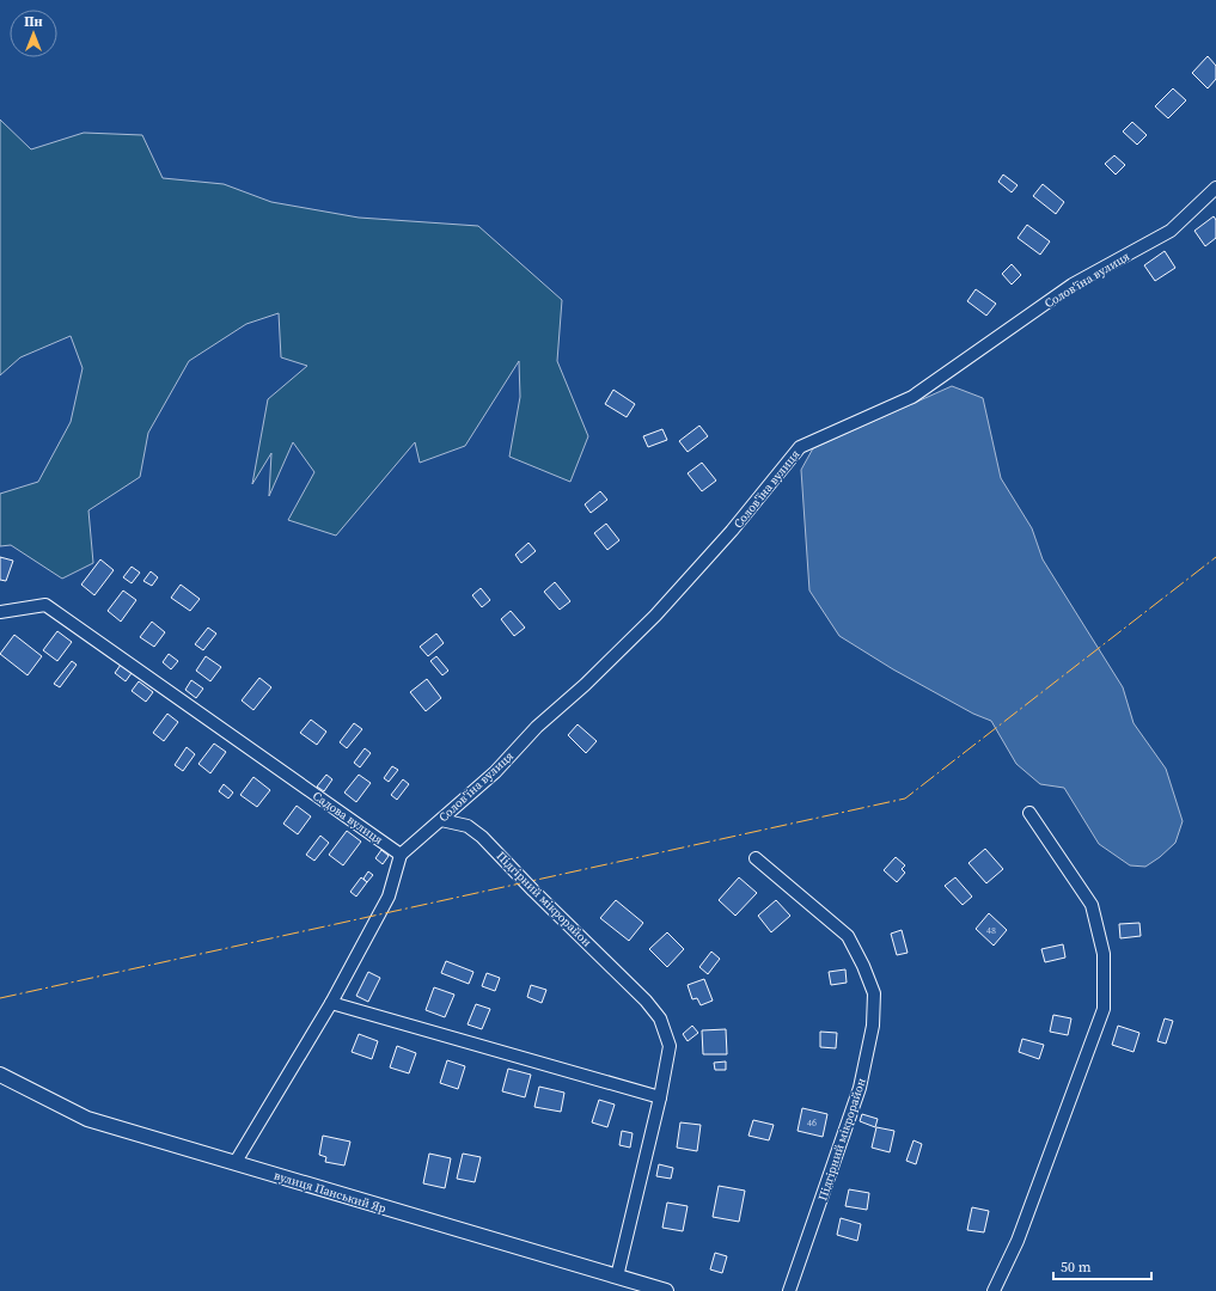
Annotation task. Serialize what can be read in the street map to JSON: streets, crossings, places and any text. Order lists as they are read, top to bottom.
{
  "streets": {
    "street": [
      "Солов'їна вулиця",
      "Садова вулиця",
      "Підгірний мікрорайон",
      "вулиця Панський Яр"
    ]
  },
  "crossings": [
    ["Солов'їна вулиця", "Садова вулиця"],
    ["Солов'їна вулиця", "Підгірний мікрорайон"],
    ["Підгірний мікрорайон", "вулиця Панський Яр"]
  ],
  "house_numbers": ["48", "46"],
  "scale_bar": "50 m",
  "north": "top"
}
